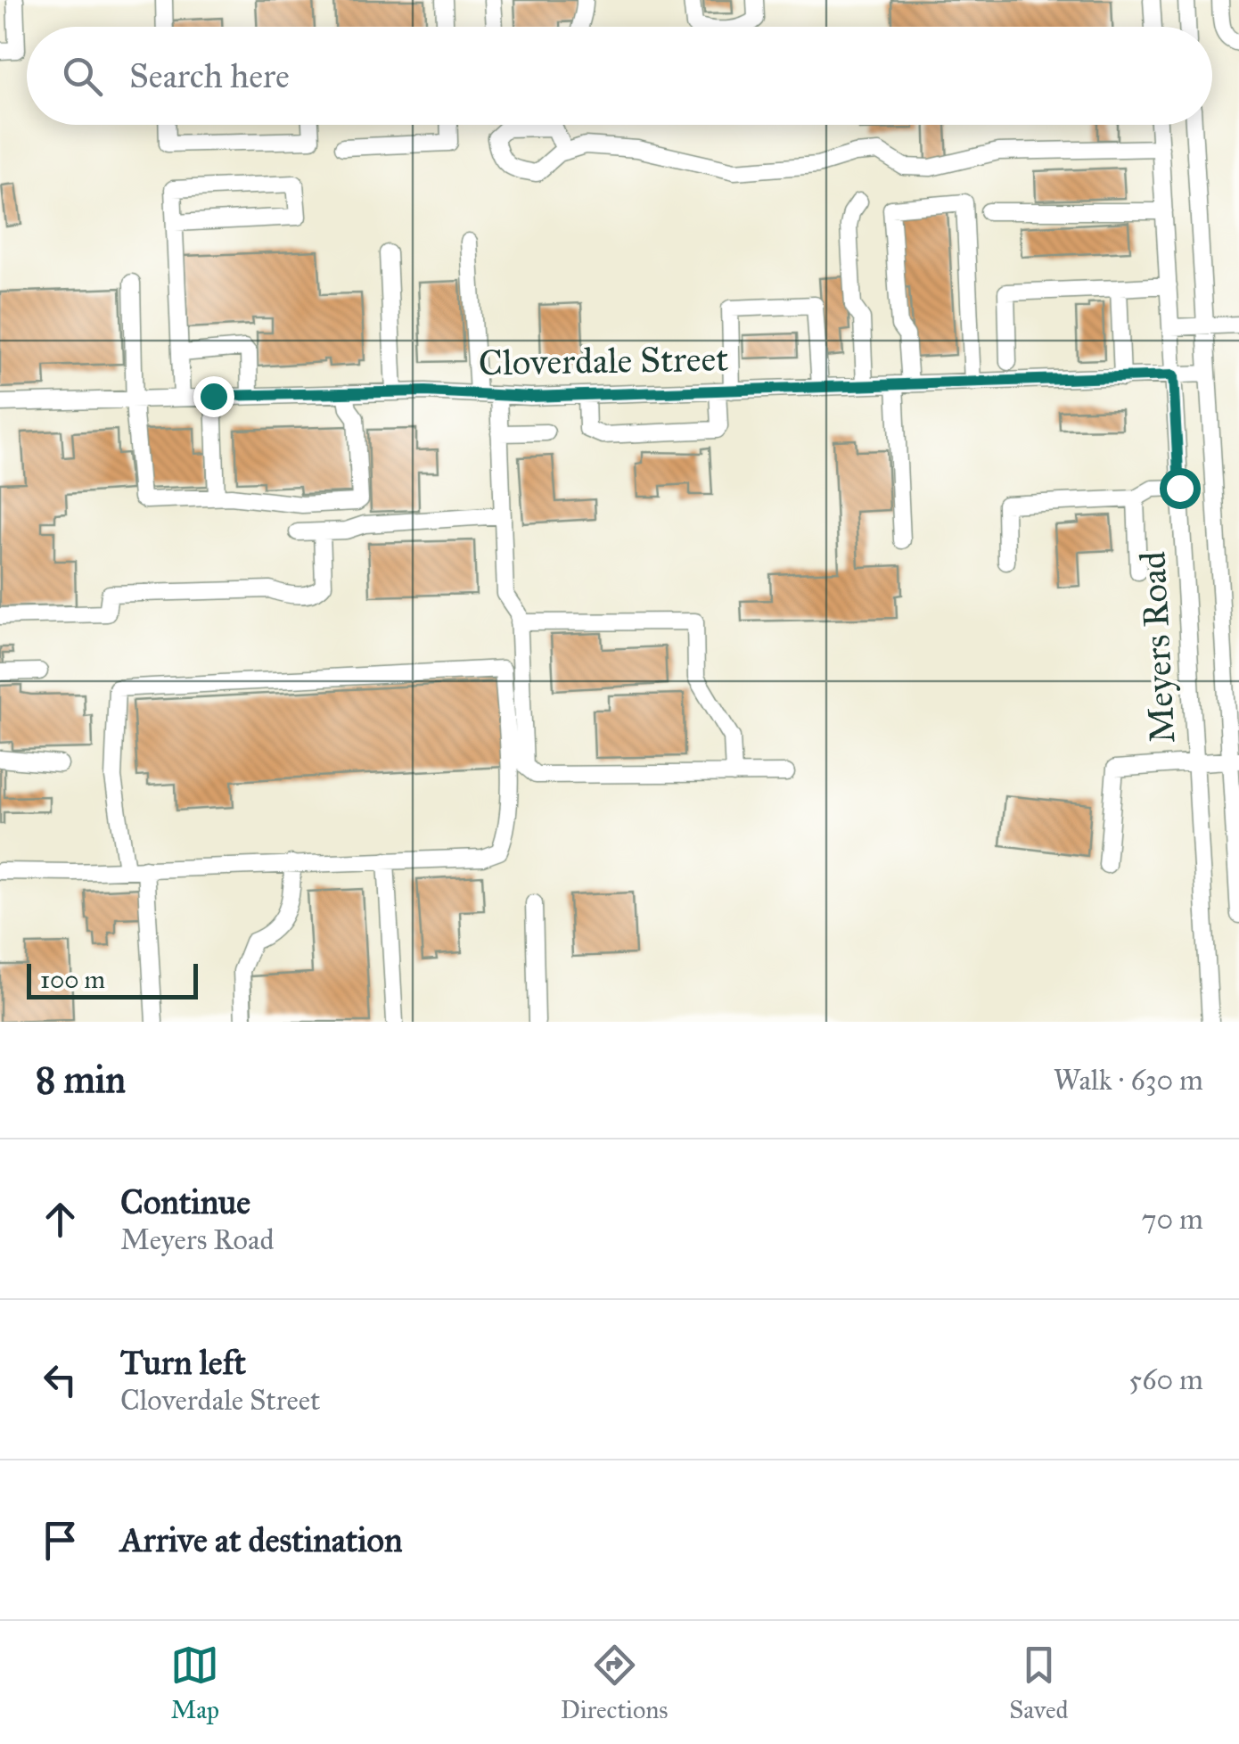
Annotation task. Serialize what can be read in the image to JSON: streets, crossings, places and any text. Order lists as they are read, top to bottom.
{
  "streets": {
    "street": ["Cloverdale Street", "Meyers Road"]
  },
  "crossings": [
    ["Cloverdale Street", "Meyers Road"]
  ],
  "scale_bar": "100 m",
  "page": {
    "search": "Search here",
    "scale": "100 m",
    "heading": ["8 min", "Walk · 630 m"],
    "list": [
      ["Continue", "Meyers Road", "70 m"],
      ["Turn left", "Cloverdale Street", "560 m"],
      "Arrive at destination"
    ],
    "nav": ["Map", "Directions", "Saved"]
  }
}
